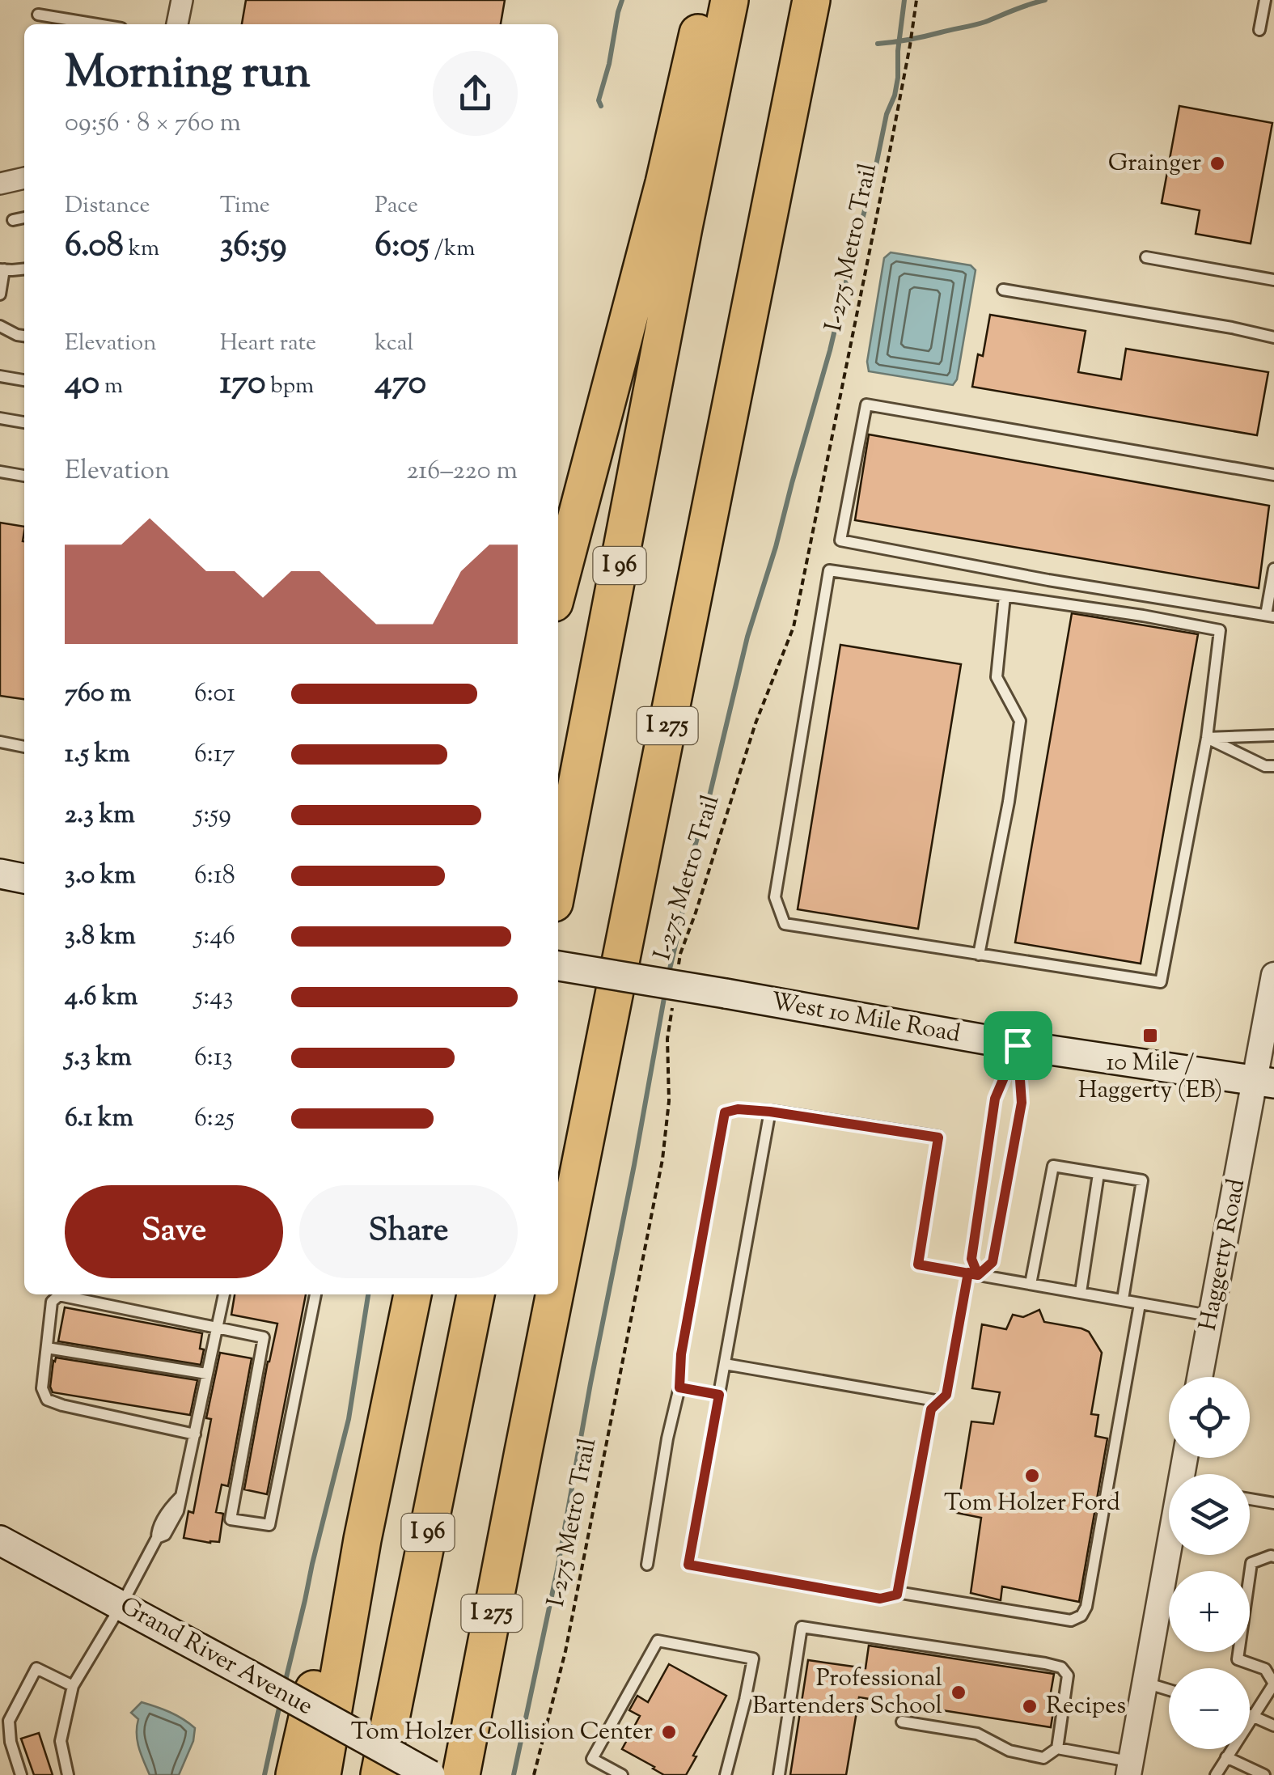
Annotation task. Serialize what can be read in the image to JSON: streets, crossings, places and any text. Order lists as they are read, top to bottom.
{
  "streets": {
    "highway": ["I 96", "I 275"],
    "main road": ["West 10 Mile Road", "Grand River Avenue"],
    "street": ["Haggerty Road"],
    "path": ["I-275 Metro Trail"]
  },
  "crossings": [
    ["West 10 Mile Road", "Haggerty Road"]
  ],
  "places": {
    "other": [
      "Grainger",
      "Tom Holzer Ford",
      "Professional Bartenders School",
      "Recipes",
      "Tom Holzer Collision Center"
    ],
    "transit": ["10 Mile / Haggerty (EB)"]
  },
  "page": {
    "heading": ["Morning run", "09:56 · 8 × 760 m"],
    "stats": [
      ["Distance", "6.08 km"],
      ["Time", "36:59"],
      ["Pace", "6:05 /km"],
      ["Elevation", "40 m"],
      ["Heart rate", "170 bpm"],
      ["kcal", "470"]
    ],
    "chart": ["Elevation", "216–220 m"],
    "list": [
      {
        "name": "760 m",
        "note": "6:01"
      },
      {
        "name": "1.5 km",
        "note": "6:17"
      },
      {
        "name": "2.3 km",
        "note": "5:59"
      },
      {
        "name": "3.0 km",
        "note": "6:18"
      },
      {
        "name": "3.8 km",
        "note": "5:46"
      },
      {
        "name": "4.6 km",
        "note": "5:43"
      },
      {
        "name": "5.3 km",
        "note": "6:13"
      },
      {
        "name": "6.1 km",
        "note": "6:25"
      }
    ],
    "buttons": ["Save", "Share"],
    "map_buttons": ["+", "−"]
  }
}
